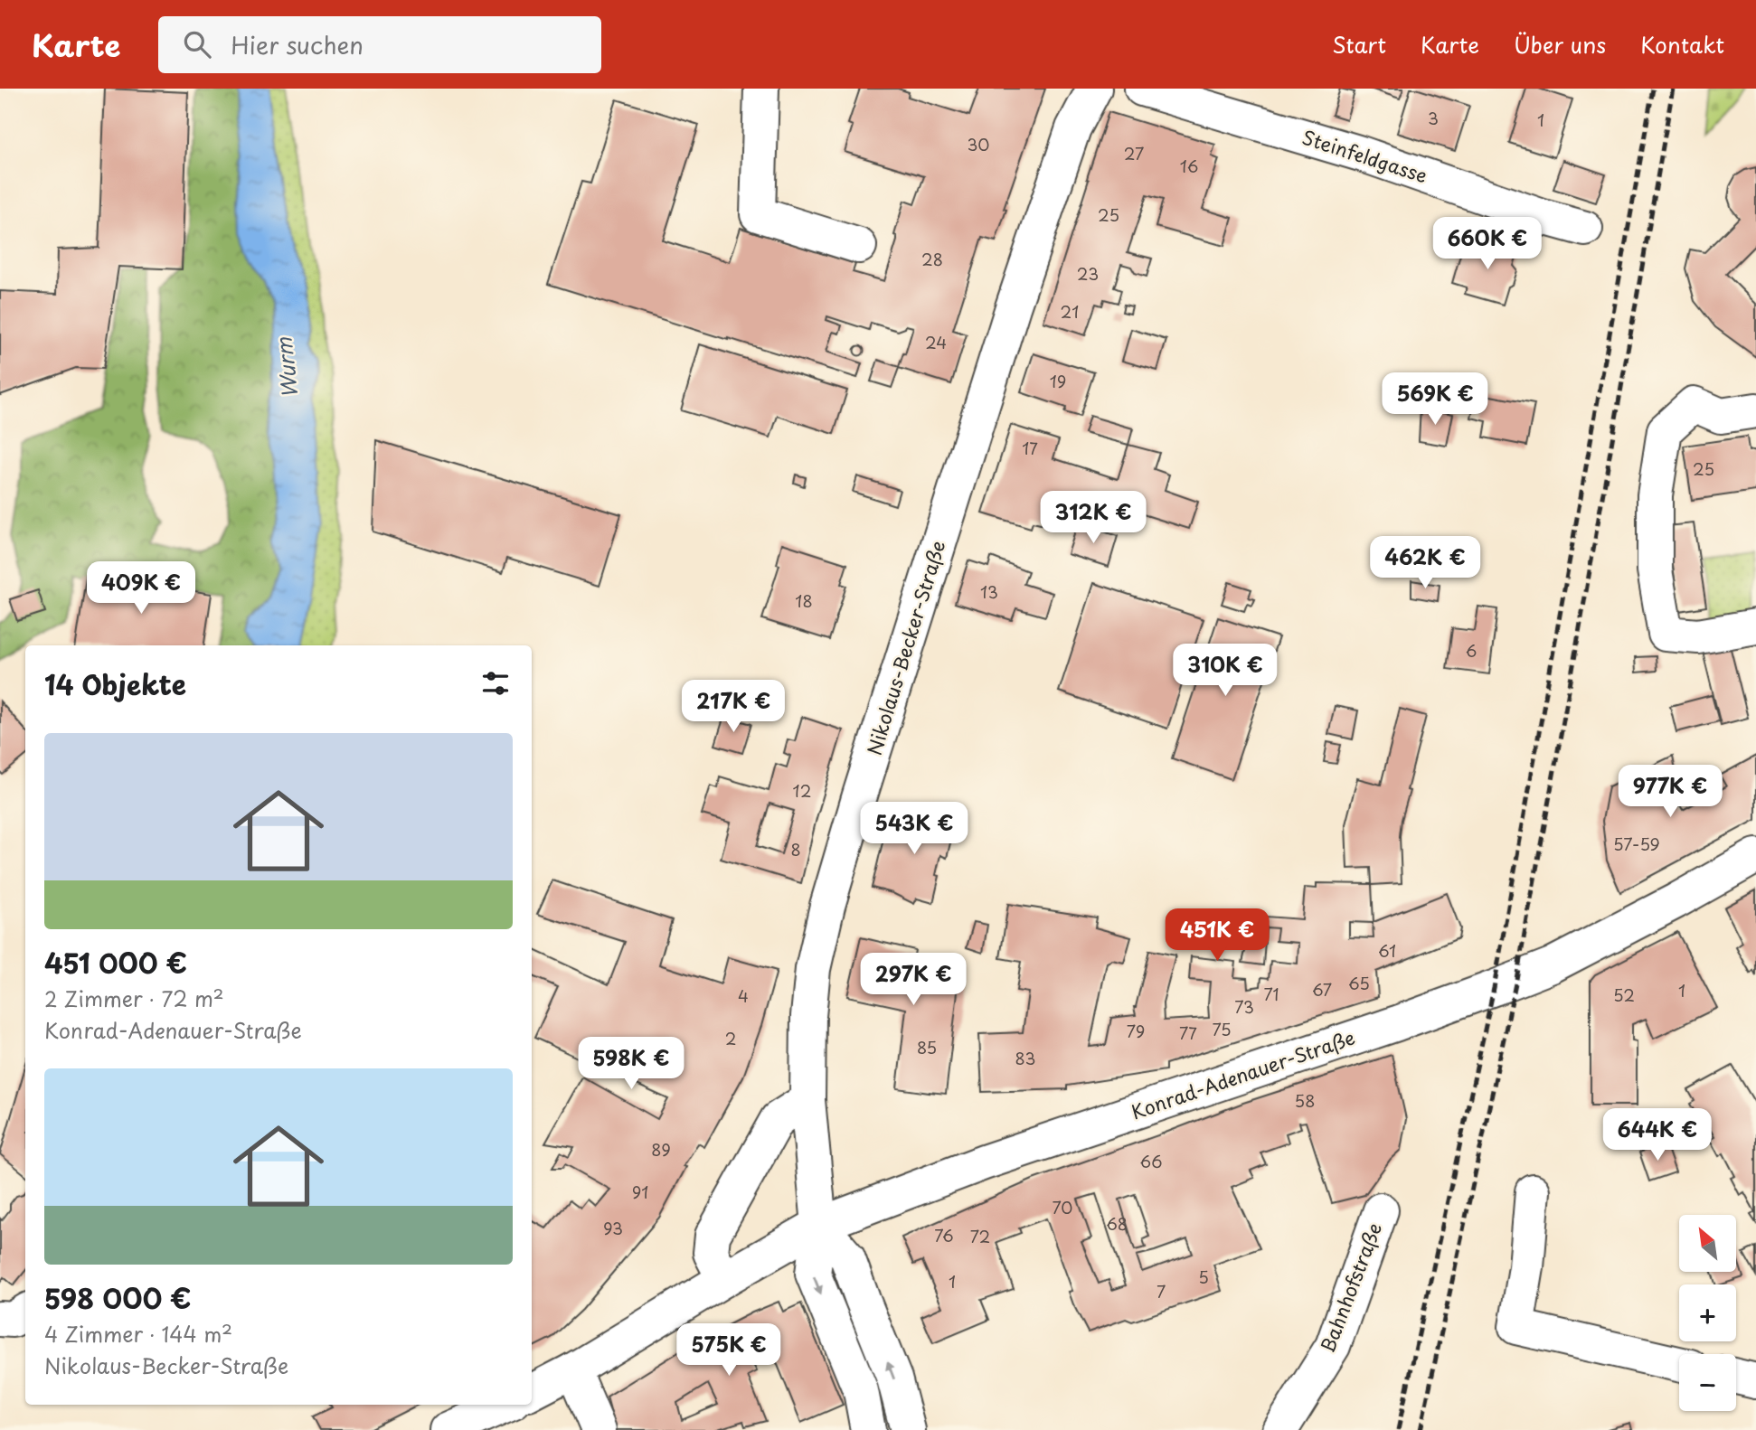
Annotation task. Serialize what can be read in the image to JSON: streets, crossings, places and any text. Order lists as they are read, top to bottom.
{
  "streets": {
    "main road": [
      "Steinfeldgasse",
      "Nikolaus-Becker-Straße",
      "Konrad-Adenauer-Straße",
      "Bahnhofstraße"
    ]
  },
  "crossings": [
    ["Nikolaus-Becker-Straße", "Konrad-Adenauer-Straße"]
  ],
  "water": ["Wurm"],
  "house_numbers": [
    "3",
    "1",
    "30",
    "27",
    "16",
    "25",
    "28",
    "23",
    "21",
    "24",
    "19",
    "17",
    "25",
    "13",
    "18",
    "6",
    "12",
    "57-59",
    "8",
    "61",
    "65",
    "67",
    "1",
    "71",
    "52",
    "4",
    "73",
    "75",
    "79",
    "77",
    "2",
    "85",
    "83",
    "58",
    "89",
    "66",
    "91",
    "70",
    "68",
    "93",
    "76",
    "72",
    "5",
    "1",
    "7"
  ],
  "north": "top left",
  "page": {
    "header": "Karte",
    "search": "Hier suchen",
    "nav": [
      "Start",
      "Karte",
      "Über uns",
      "Kontakt"
    ],
    "price": [
      "660K €",
      "569K €",
      "312K €",
      "462K €",
      "409K €",
      "310K €",
      "217K €",
      "977K €",
      "543K €",
      "451K €",
      "297K €",
      "598K €",
      "644K €",
      "575K €"
    ],
    "heading": "14 Objekte",
    "list": [
      {
        "name": "451 000 €",
        "note": "2 Zimmer · 72 m² · Konrad-Adenauer-Straße"
      },
      {
        "name": "598 000 €",
        "note": "4 Zimmer · 144 m² · Nikolaus-Becker-Straße"
      }
    ],
    "map_buttons": ["+", "−"]
  }
}
